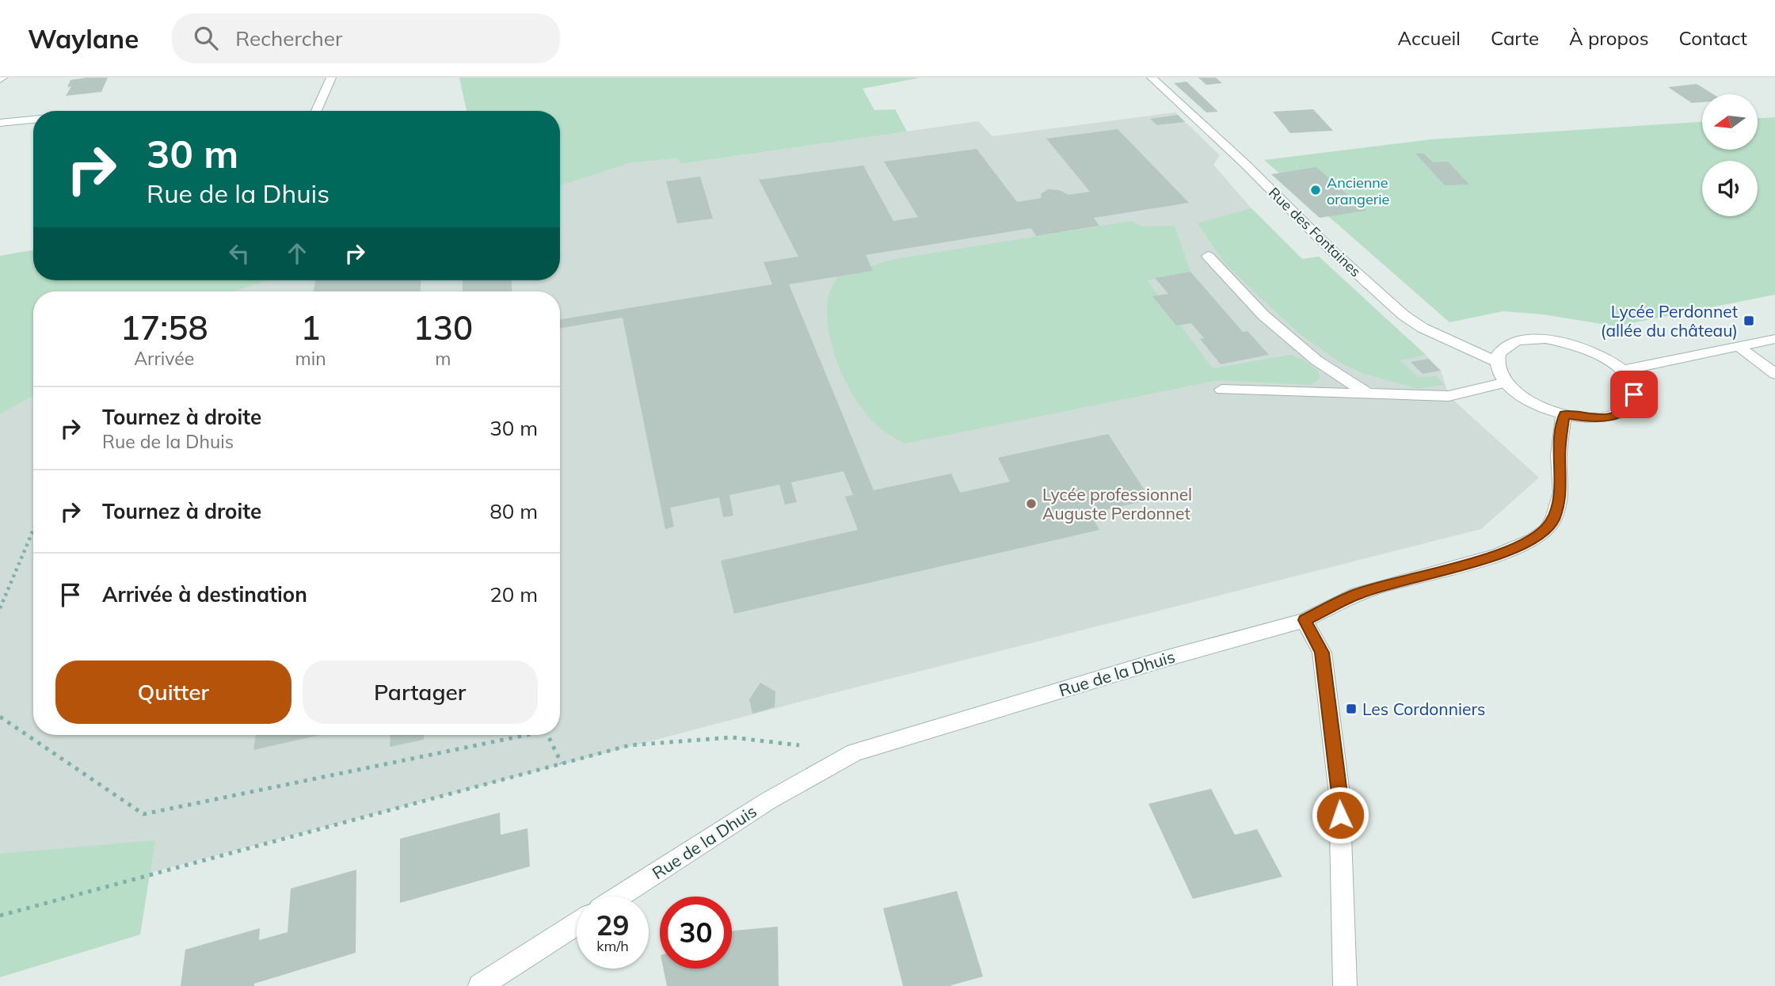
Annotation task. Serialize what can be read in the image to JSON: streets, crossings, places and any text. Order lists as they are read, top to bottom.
{
  "streets": {
    "street": ["Rue des Fontaines", "Rue de la Dhuis"]
  },
  "places": {
    "other": ["Ancienne orangerie", "Lycée professionnel Auguste Perdonnet"],
    "transit": ["Lycée Perdonnet (allée du château)", "Les Cordonniers"]
  },
  "north": "left",
  "page": {
    "header": "Waylane",
    "search": "Rechercher",
    "nav": [
      "Accueil",
      "Carte",
      "À propos",
      "Contact"
    ],
    "turn": ["30 m", "Rue de la Dhuis"],
    "eta": [
      "17:58",
      "Arrivée",
      "1",
      "min",
      "130",
      "m"
    ],
    "list": [
      {
        "name": "Tournez à droite",
        "note": "Rue de la Dhuis",
        "value": "30 m"
      },
      {
        "name": "Tournez à droite",
        "value": "80 m"
      },
      {
        "name": "Arrivée à destination",
        "value": "20 m"
      }
    ],
    "buttons": ["Quitter", "Partager"],
    "speed": "29 km/h",
    "limit": "30"
  }
}
